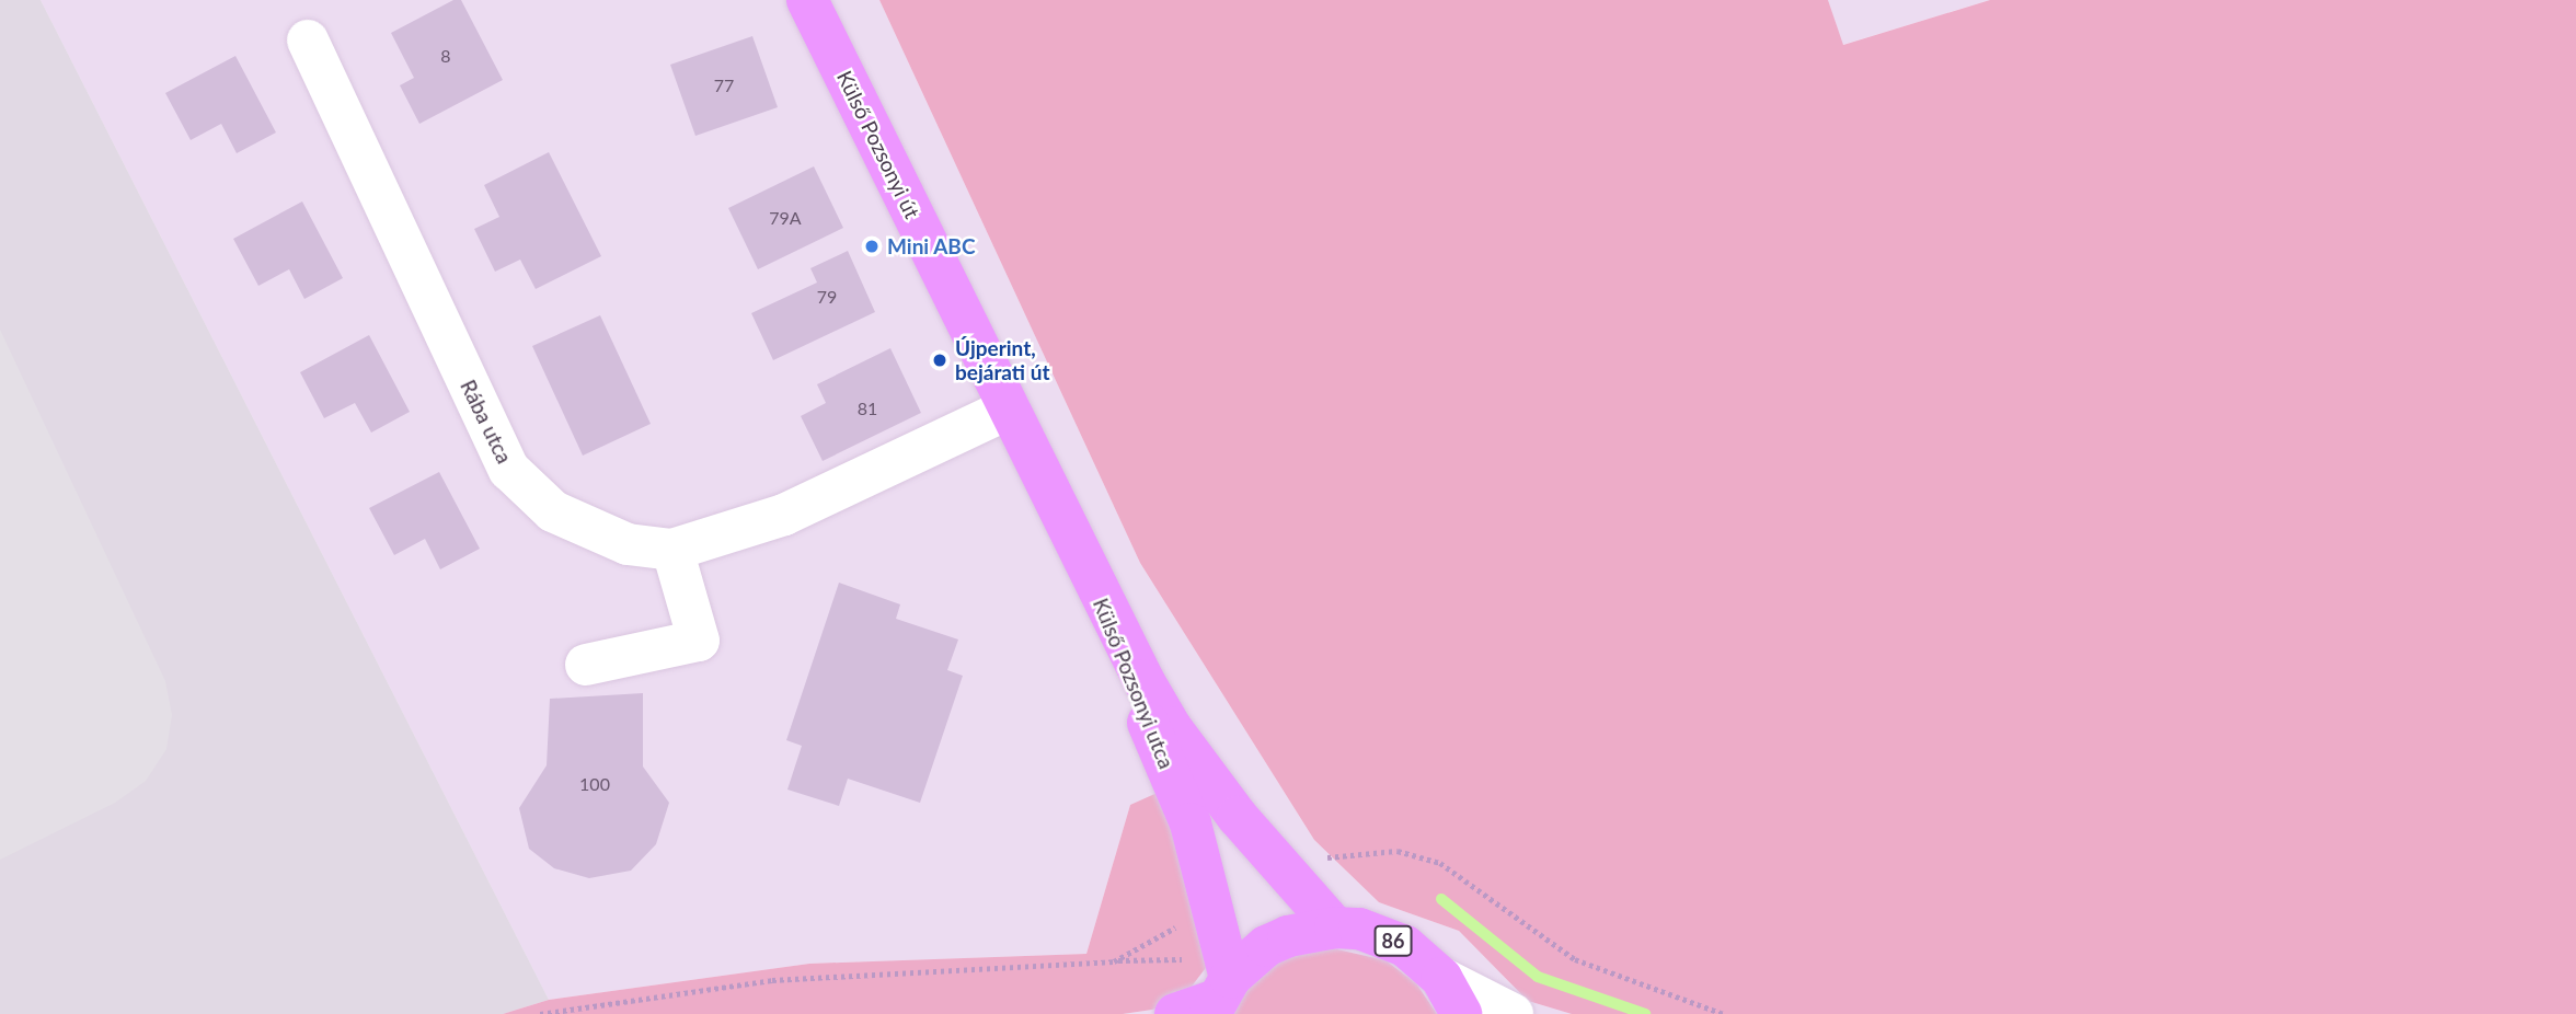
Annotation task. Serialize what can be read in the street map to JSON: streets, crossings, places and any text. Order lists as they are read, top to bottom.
{
  "streets": {
    "main road": ["Külső Pozsonyi út", "Külső Pozsonyi utca", "86"],
    "street": ["Rába utca"]
  },
  "crossings": [
    ["Külső Pozsonyi út", "Rába utca"],
    ["Külső Pozsonyi út", "Külső Pozsonyi utca"],
    ["Külső Pozsonyi utca", "86"]
  ],
  "places": ["Mini ABC", "Újperint, bejárati út"],
  "house_numbers": [
    "8",
    "77",
    "79A",
    "79",
    "81",
    "100"
  ]
}
